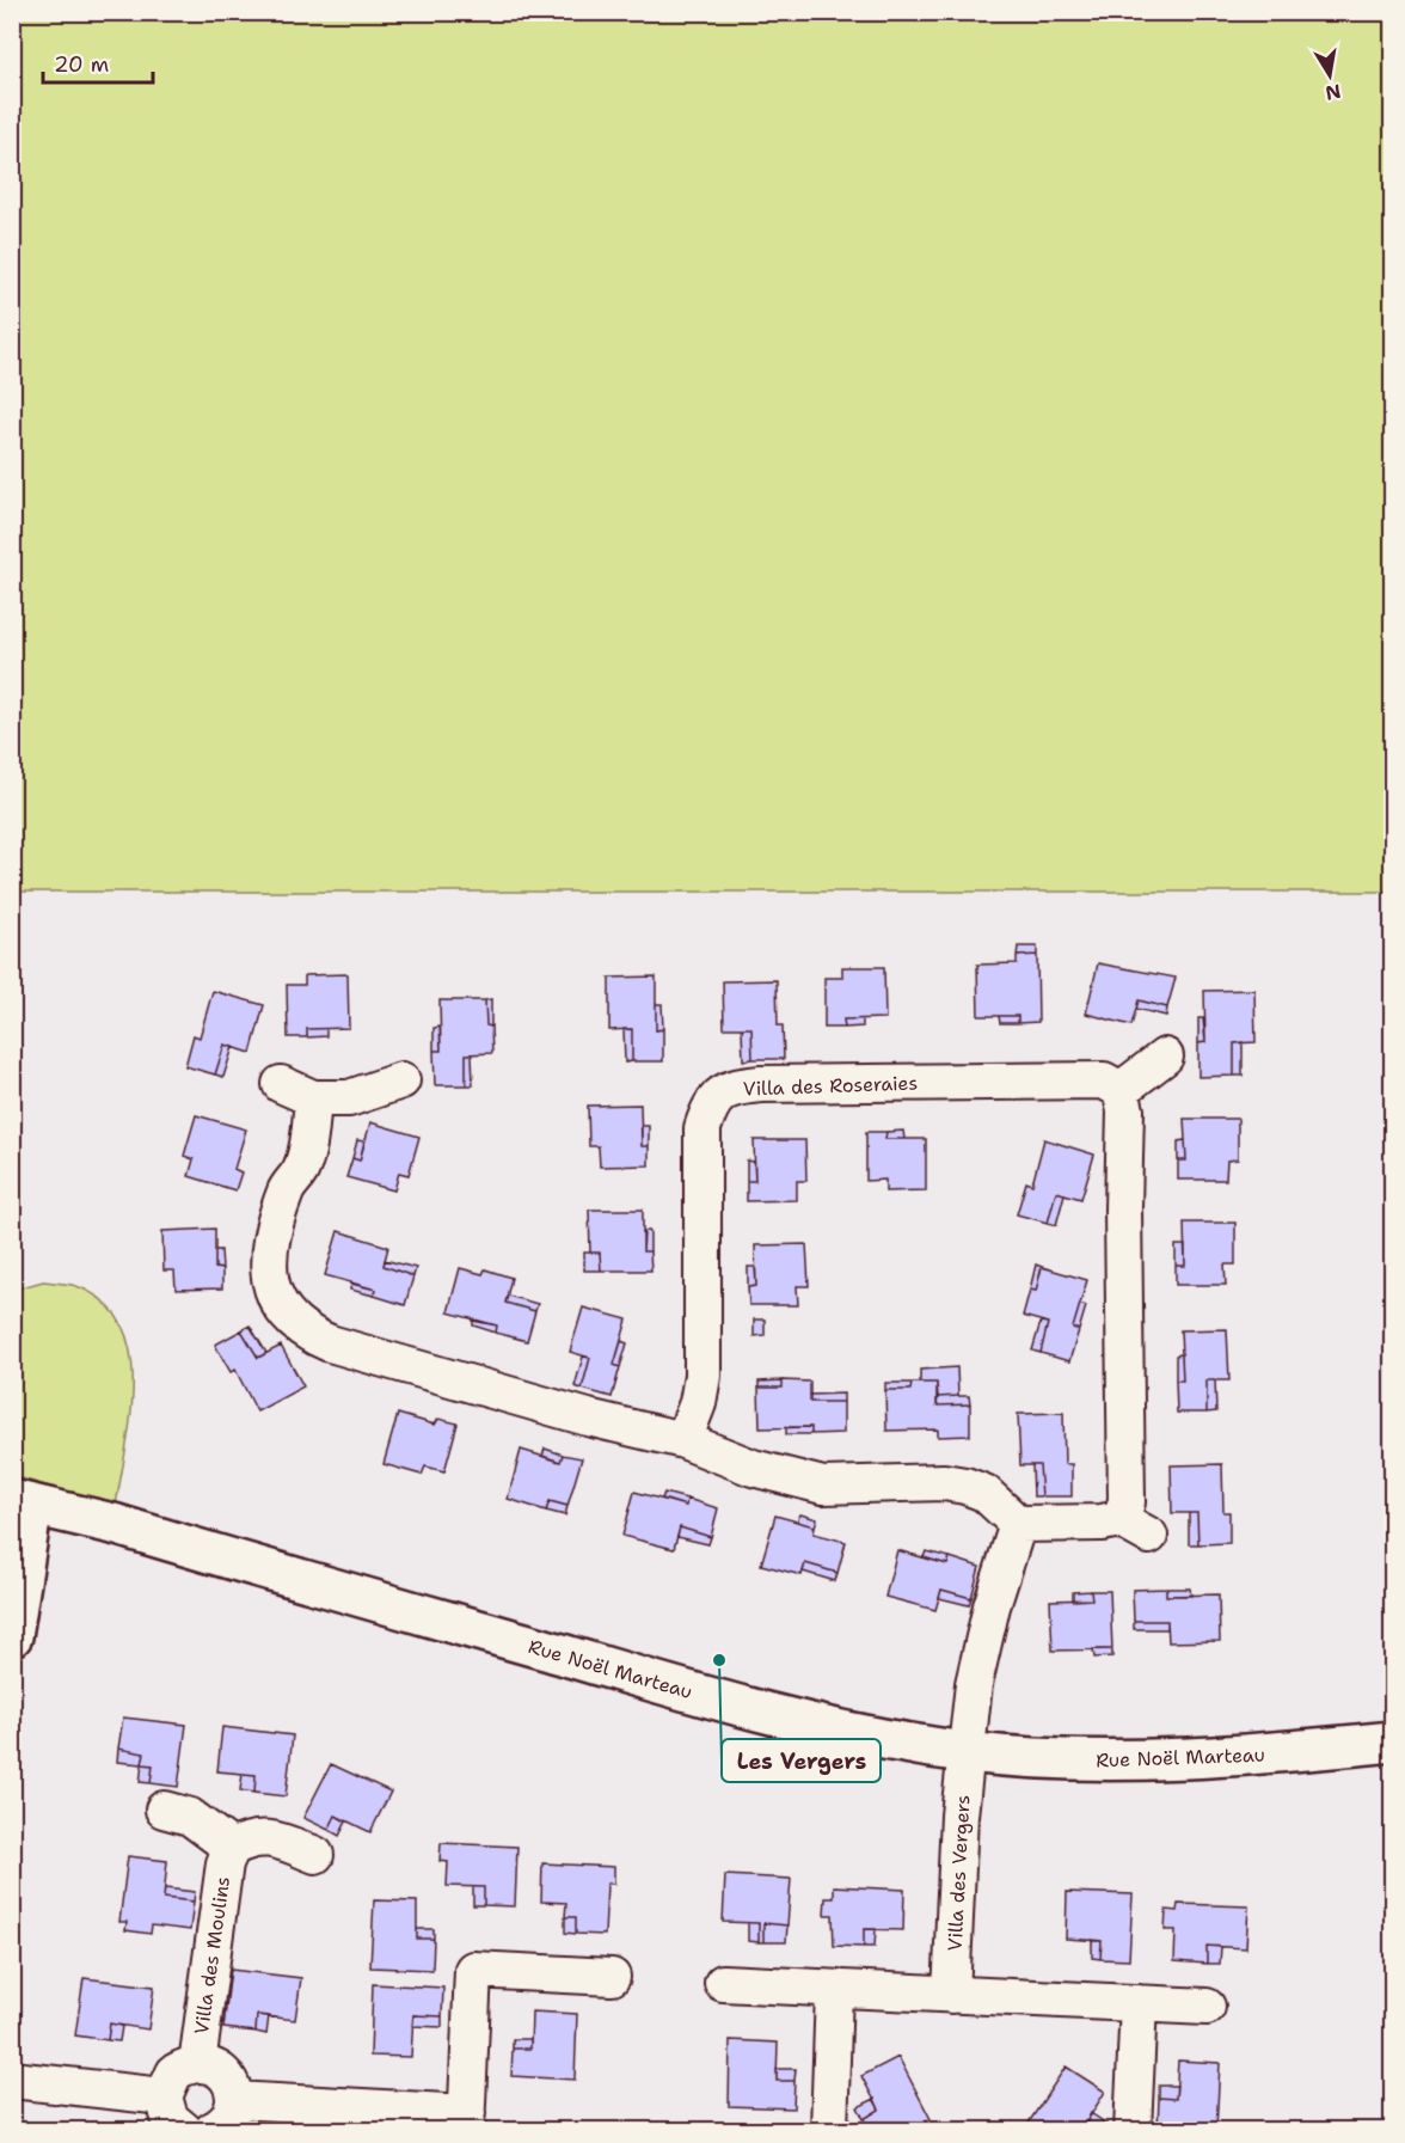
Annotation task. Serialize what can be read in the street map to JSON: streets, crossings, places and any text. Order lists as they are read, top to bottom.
{
  "streets": {
    "street": [
      "Villa des Roseraies",
      "Rue Noël Marteau",
      "Villa des Vergers",
      "Villa des Moulins"
    ]
  },
  "crossings": [
    ["Rue Noël Marteau", "Villa des Vergers"]
  ],
  "places": ["Les Vergers"],
  "scale_bar": "20 m",
  "north": "bottom"
}
